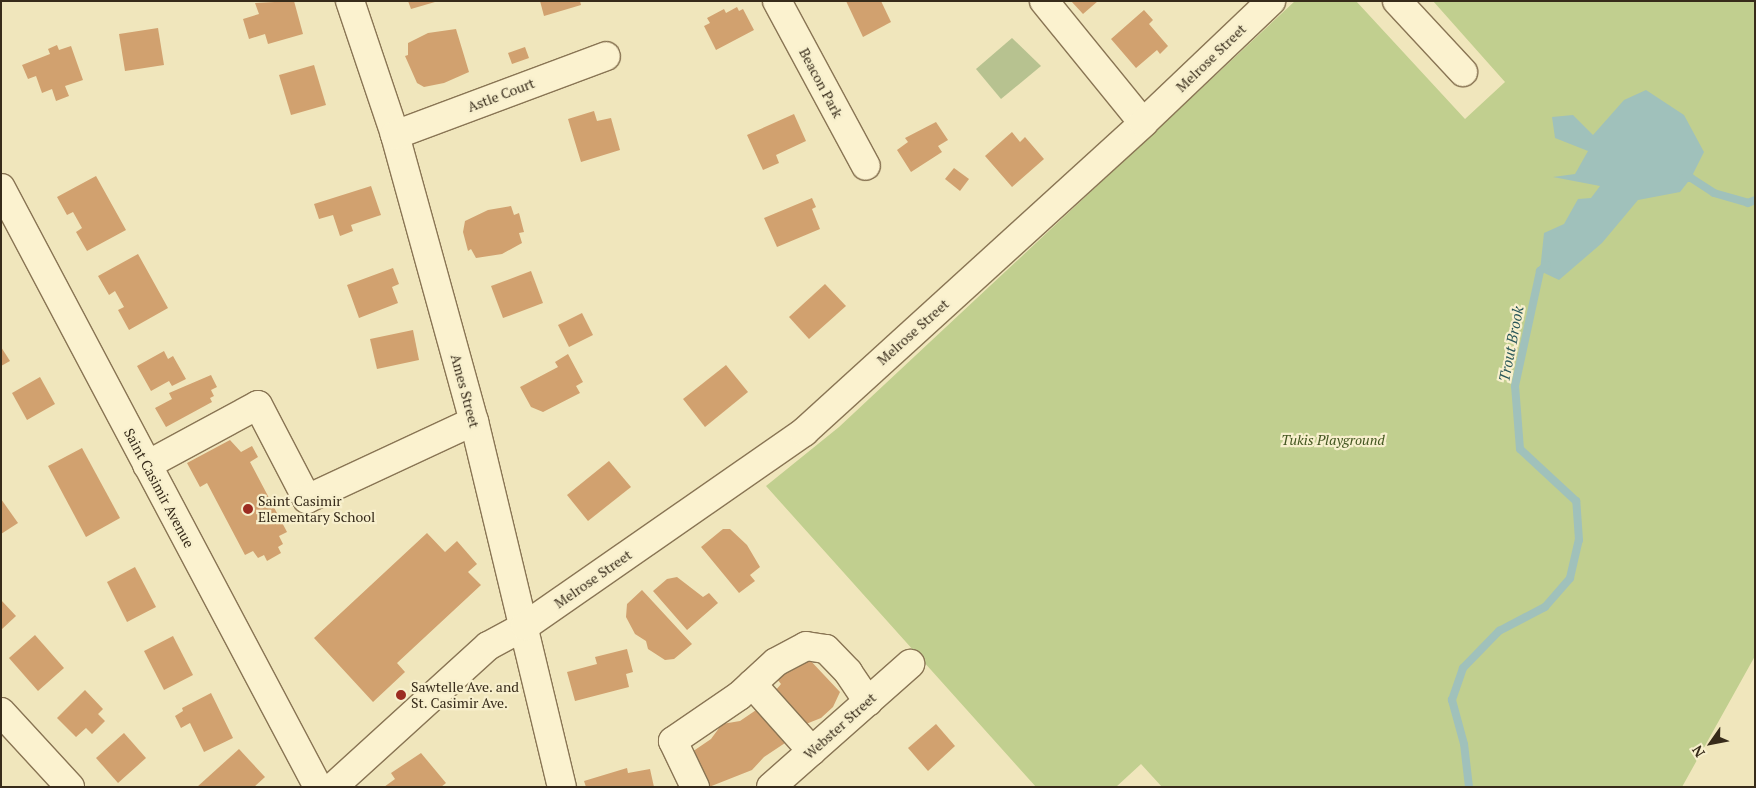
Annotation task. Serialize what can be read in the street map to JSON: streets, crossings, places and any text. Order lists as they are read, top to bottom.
{
  "streets": {
    "street": [
      "Melrose Street",
      "Beacon Park",
      "Astle Court",
      "Ames Street",
      "Saint Casimir Avenue",
      "Webster Street"
    ]
  },
  "crossings": [
    ["Melrose Street", "Ames Street"],
    ["Astle Court", "Ames Street"]
  ],
  "water": ["Trout Brook"],
  "parks": ["Tukis Playground"],
  "places": ["Saint Casimir Elementary School", "Sawtelle Ave. and St. Casimir Ave."],
  "north": "bottom left"
}
